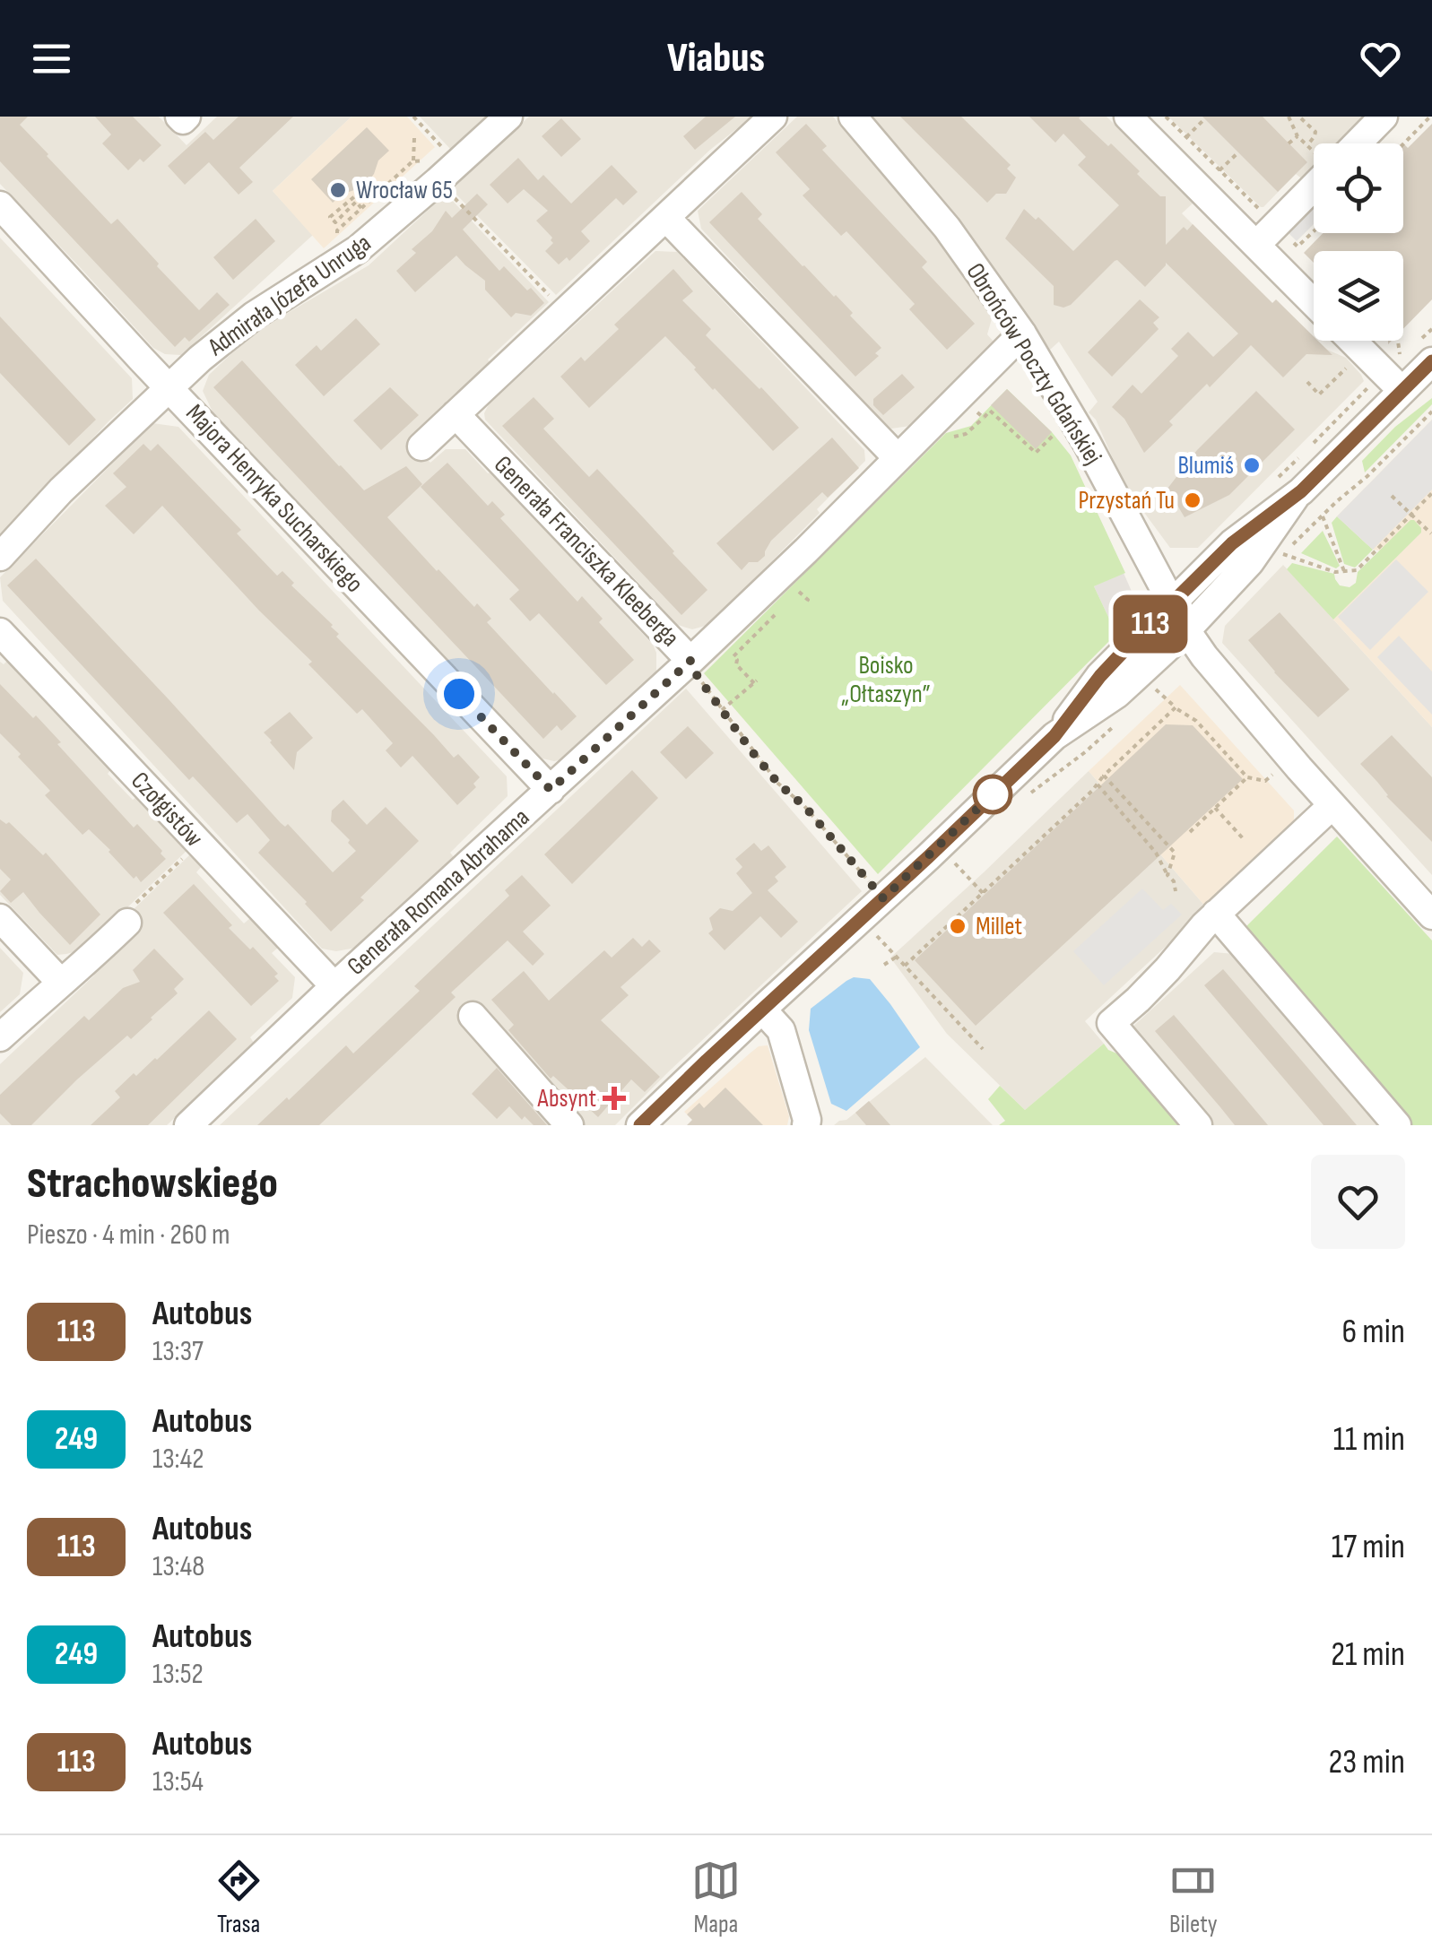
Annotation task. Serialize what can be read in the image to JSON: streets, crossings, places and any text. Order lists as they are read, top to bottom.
{
  "streets": {
    "street": [
      "Admirała Józefa Unruga",
      "Obrońców Poczty Gdańskiej",
      "Majora Henryka Sucharskiego",
      "Generała Franciszka Kleeberga",
      "Czołgistów",
      "Generała Romana Abrahama"
    ]
  },
  "crossings": [
    ["Admirała Józefa Unruga", "Majora Henryka Sucharskiego"],
    ["Obrońców Poczty Gdańskiej", "Generała Romana Abrahama"],
    ["Majora Henryka Sucharskiego", "Generała Romana Abrahama"],
    ["Generała Franciszka Kleeberga", "Generała Romana Abrahama"],
    ["Czołgistów", "Generała Romana Abrahama"]
  ],
  "parks": ["Boisko „Ołtaszyn”"],
  "places": {
    "other": [
      "Wrocław 65",
      "Blumiś",
      "Przystań Tu",
      "Millet"
    ],
    "health": ["Absynt"]
  },
  "lines": ["bus line 113"],
  "page": {
    "header": "Viabus",
    "on_map": "113",
    "heading": ["Strachowskiego", "Pieszo · 4 min · 260 m"],
    "list": [
      {
        "mark": "113",
        "name": "Autobus",
        "note": "13:37",
        "value": "6 min"
      },
      {
        "mark": "249",
        "name": "Autobus",
        "note": "13:42",
        "value": "11 min"
      },
      {
        "mark": "113",
        "name": "Autobus",
        "note": "13:48",
        "value": "17 min"
      },
      {
        "mark": "249",
        "name": "Autobus",
        "note": "13:52",
        "value": "21 min"
      },
      {
        "mark": "113",
        "name": "Autobus",
        "note": "13:54",
        "value": "23 min"
      }
    ],
    "tabs": ["Trasa", "Mapa", "Bilety"]
  }
}
